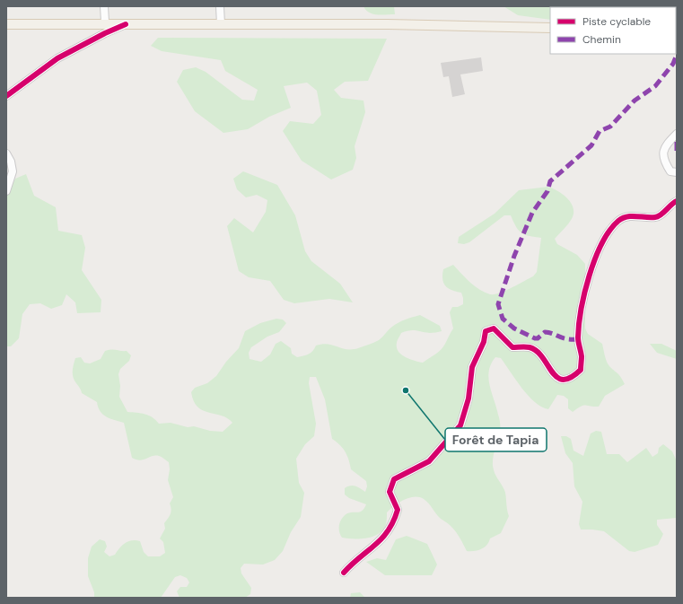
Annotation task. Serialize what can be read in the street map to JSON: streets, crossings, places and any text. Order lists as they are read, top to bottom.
{
  "places": ["Forêt de Tapia"],
  "legend": ["Piste cyclable", "Chemin"]
}
